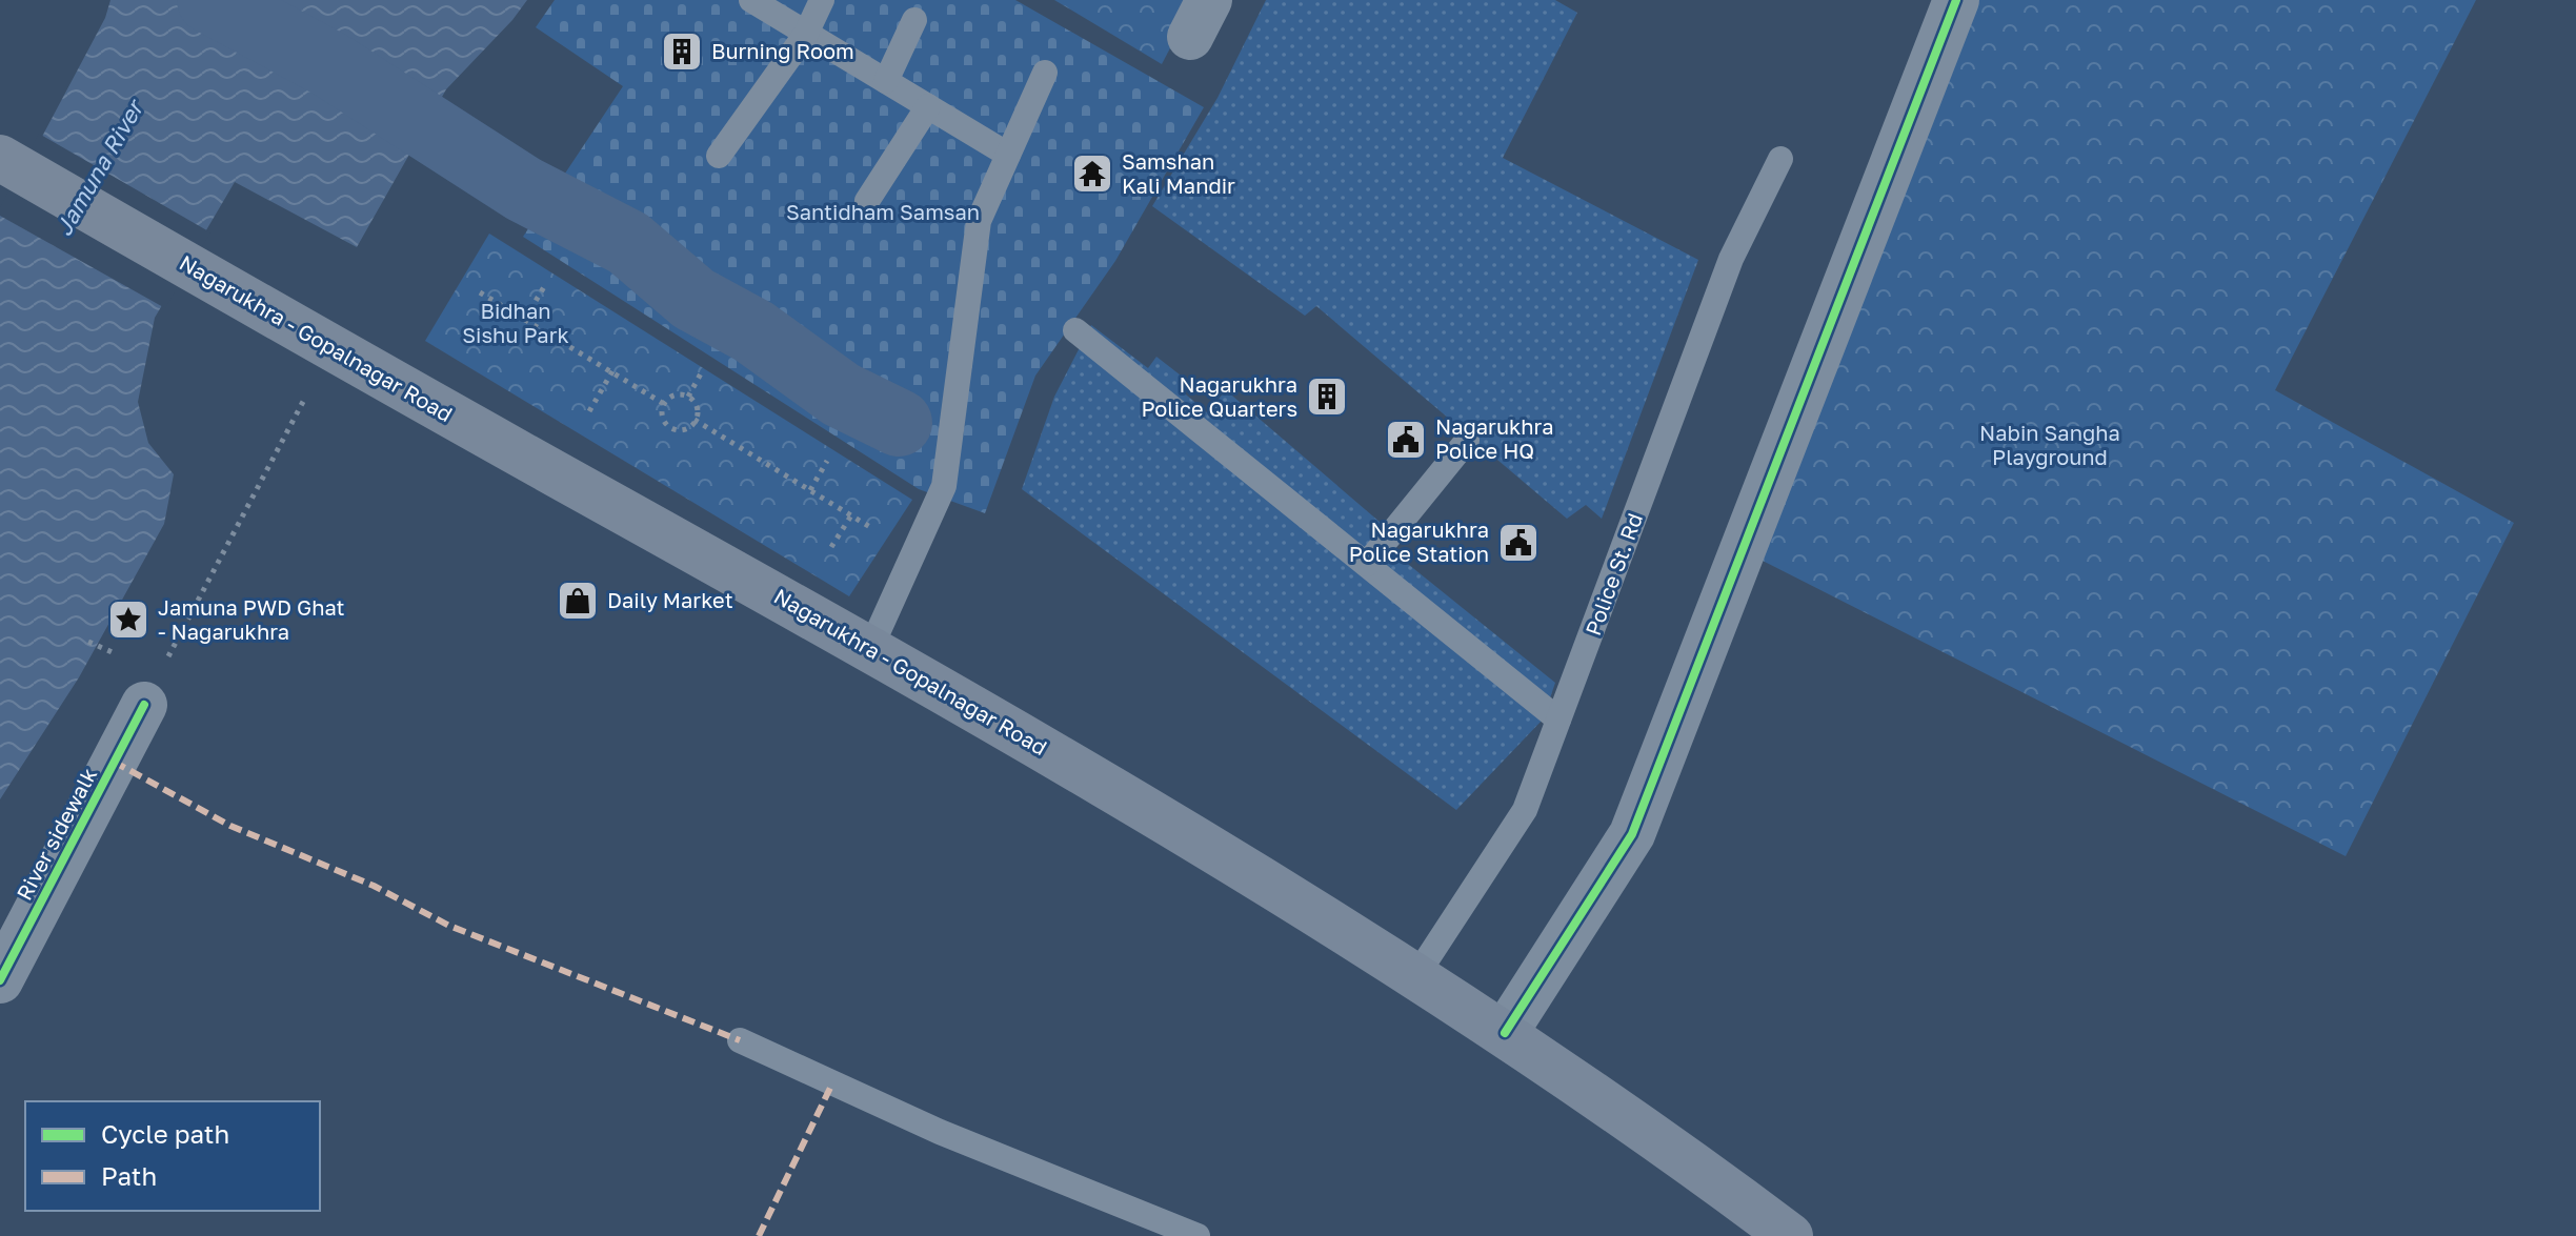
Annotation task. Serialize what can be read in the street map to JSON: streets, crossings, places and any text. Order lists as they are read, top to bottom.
{
  "streets": {
    "main road": ["Nagarukhra - Gopalnagar Road"],
    "street": ["River sidewalk"],
    "lane": ["Police St. Rd"]
  },
  "crossings": [
    ["Nagarukhra - Gopalnagar Road", "Police St. Rd"]
  ],
  "water": ["Jamuna River"],
  "parks": ["Santidham Samsan", "Bidhan Sishu Park", "Nabin Sangha Playground"],
  "places": {
    "building": ["Burning Room", "Nagarukhra Police Quarters"],
    "temple": ["Samshan Kali Mandir"],
    "public building": ["Nagarukhra Police HQ", "Nagarukhra Police Station"],
    "shop": ["Daily Market"],
    "place": ["Jamuna PWD Ghat - Nagarukhra"]
  },
  "legend": ["Cycle path", "Path"]
}
